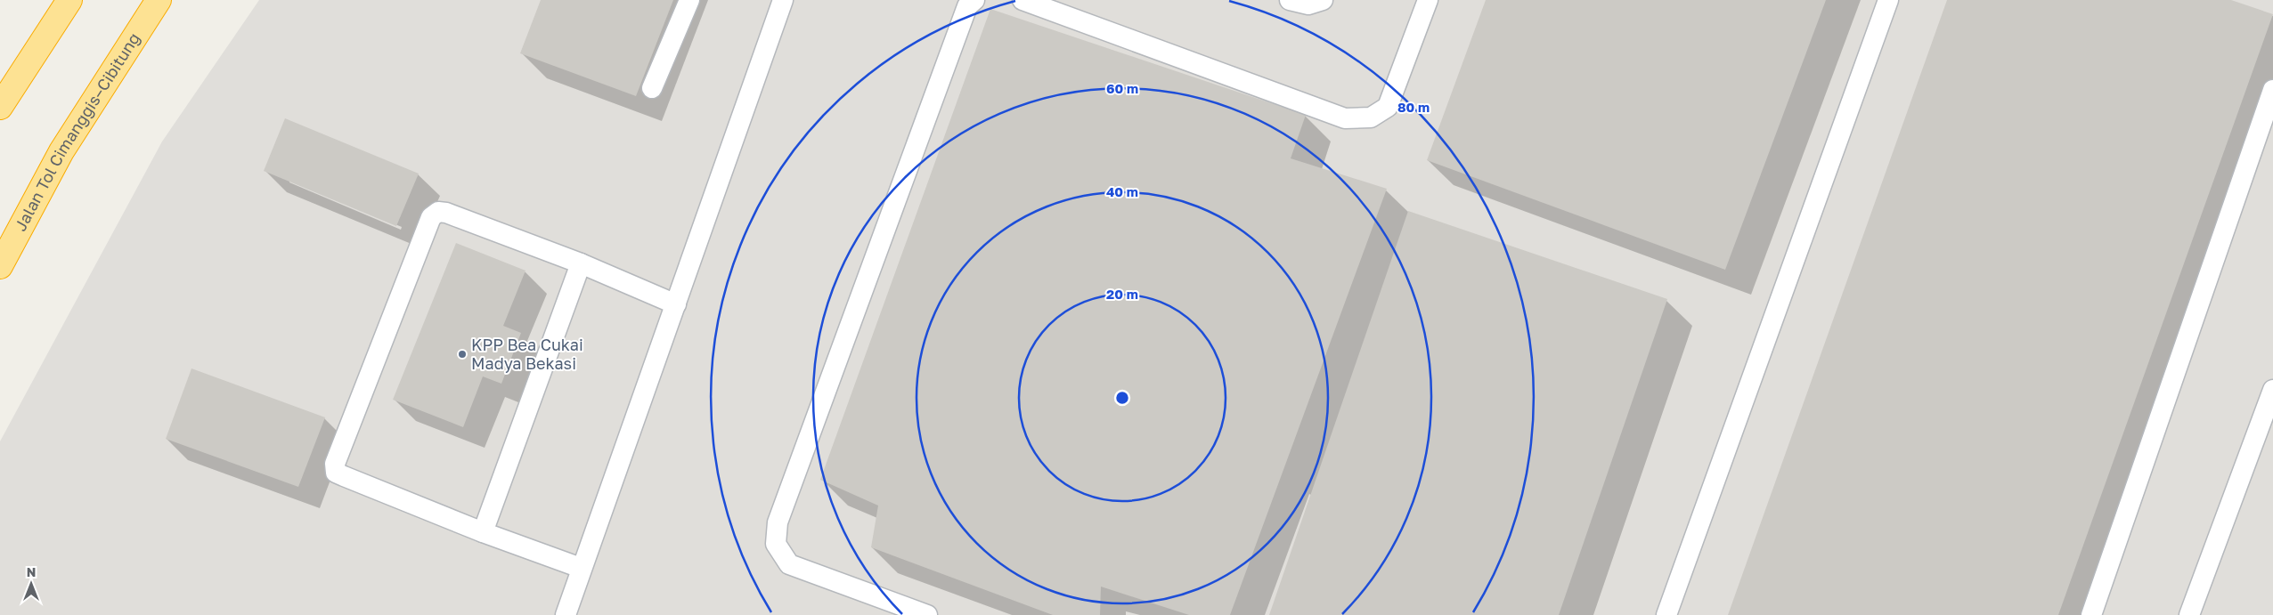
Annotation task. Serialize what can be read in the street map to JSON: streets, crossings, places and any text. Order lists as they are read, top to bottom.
{
  "streets": {
    "highway": ["Jalan Tol Cimanggis–Cibitung"]
  },
  "places": ["KPP Bea Cukai Madya Bekasi"],
  "north": "top",
  "rings": [
    "60 m",
    "80 m",
    "40 m",
    "20 m"
  ]
}
